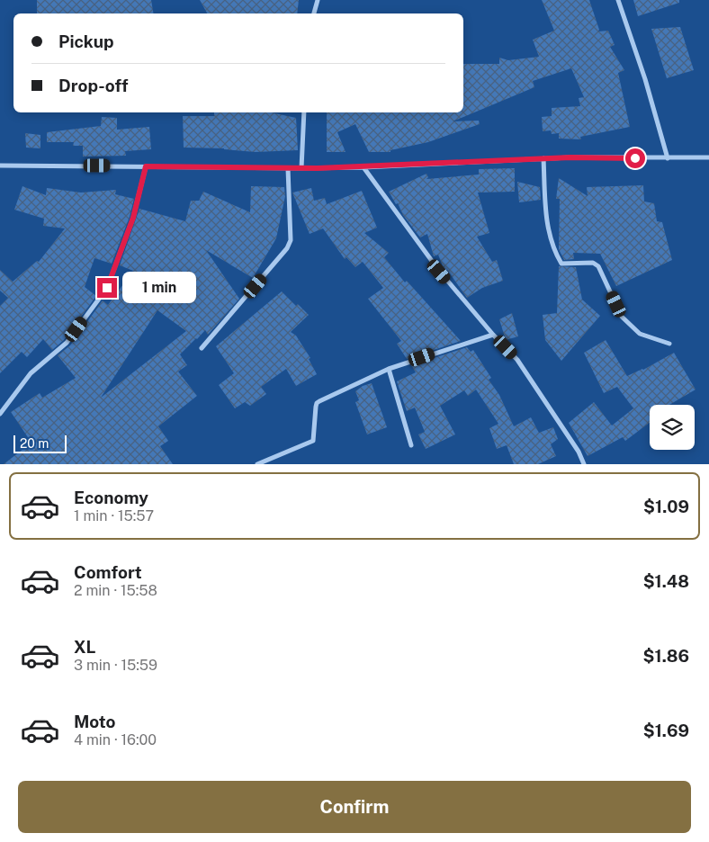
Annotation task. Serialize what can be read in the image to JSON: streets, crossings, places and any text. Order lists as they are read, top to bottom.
{
  "scale_bar": "20 m",
  "page": {
    "banner": ["Pickup", "Drop-off"],
    "bubble": "1 min",
    "scale": "20 m",
    "list": [
      {
        "name": "Economy",
        "note": "1 min · 15:57",
        "value": "$1.09"
      },
      {
        "name": "Comfort",
        "note": "2 min · 15:58",
        "value": "$1.48"
      },
      {
        "name": "XL",
        "note": "3 min · 15:59",
        "value": "$1.86"
      },
      {
        "name": "Moto",
        "note": "4 min · 16:00",
        "value": "$1.69"
      }
    ],
    "buttons": "Confirm"
  }
}
